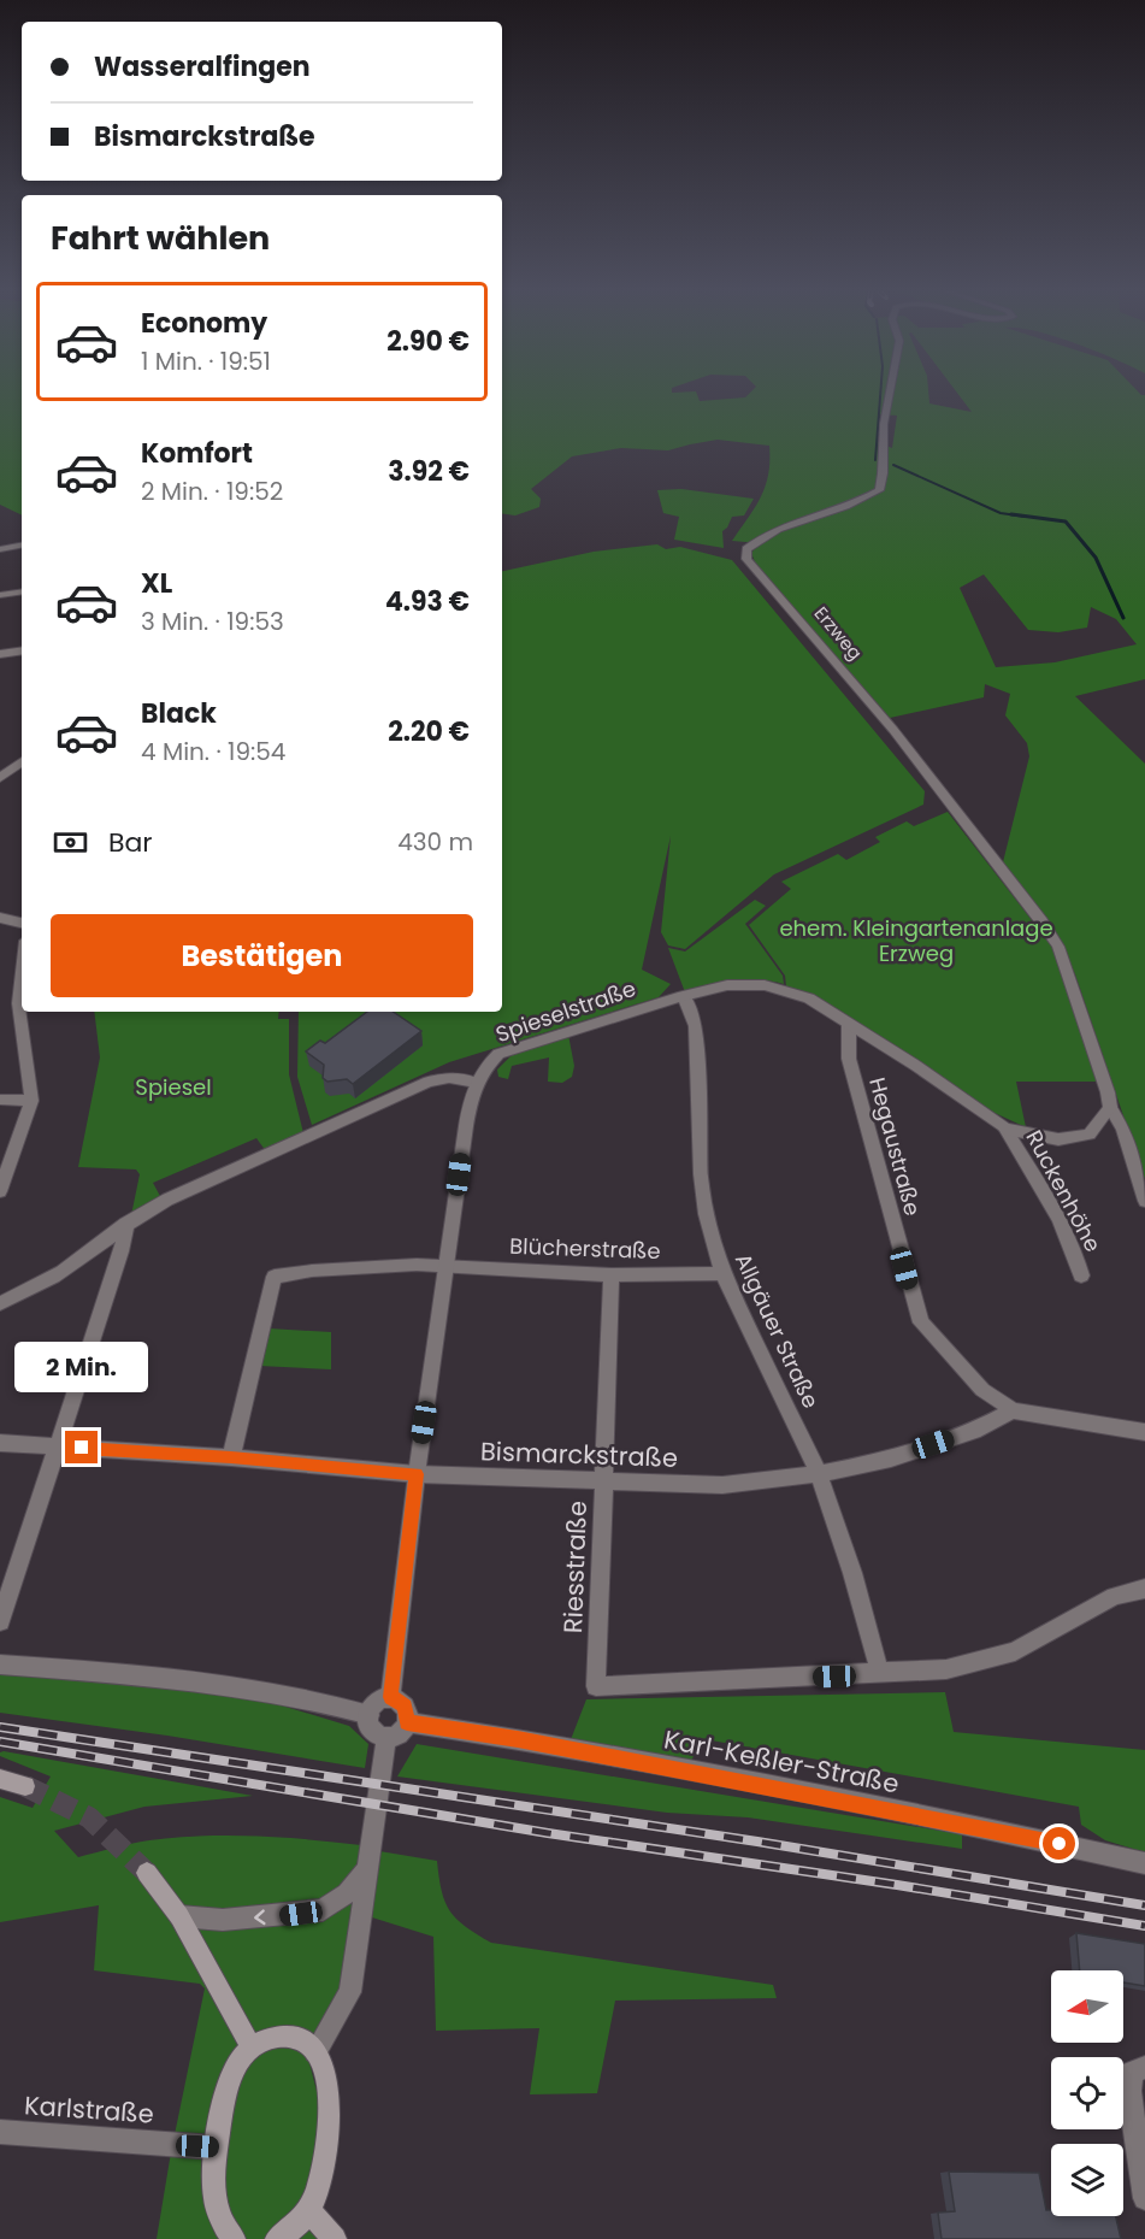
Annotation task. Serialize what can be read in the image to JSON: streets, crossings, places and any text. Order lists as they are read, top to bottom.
{
  "streets": {
    "street": [
      "Erzweg",
      "Spieselstraße",
      "Hegaustraße",
      "Ruckenhöhe",
      "Blücherstraße",
      "Allgäuer Straße",
      "Bismarckstraße",
      "Riesstraße",
      "Karl-Keßler-Straße",
      "Karlstraße"
    ]
  },
  "crossings": [
    ["Erzweg", "Spieselstraße"],
    ["Spieselstraße", "Hegaustraße"],
    ["Spieselstraße", "Ruckenhöhe"],
    ["Spieselstraße", "Allgäuer Straße"],
    ["Hegaustraße", "Bismarckstraße"],
    ["Blücherstraße", "Allgäuer Straße"],
    ["Blücherstraße", "Bismarckstraße"],
    ["Blücherstraße", "Riesstraße"],
    ["Allgäuer Straße", "Bismarckstraße"],
    ["Allgäuer Straße", "Riesstraße"],
    ["Bismarckstraße", "Riesstraße"]
  ],
  "parks": ["ehem. Kleingartenanlage Erzweg", "Spiesel"],
  "north": "left",
  "page": {
    "banner": ["Wasseralfingen", "Bismarckstraße"],
    "heading": "Fahrt wählen",
    "list": [
      {
        "name": "Economy",
        "note": "1 Min. · 19:51",
        "value": "2.90 €"
      },
      {
        "name": "Komfort",
        "note": "2 Min. · 19:52",
        "value": "3.92 €"
      },
      {
        "name": "XL",
        "note": "3 Min. · 19:53",
        "value": "4.93 €"
      },
      {
        "name": "Black",
        "note": "4 Min. · 19:54",
        "value": "2.20 €"
      }
    ],
    "pay": ["Bar", "430 m"],
    "buttons": "Bestätigen",
    "bubble": "2 Min."
  }
}
